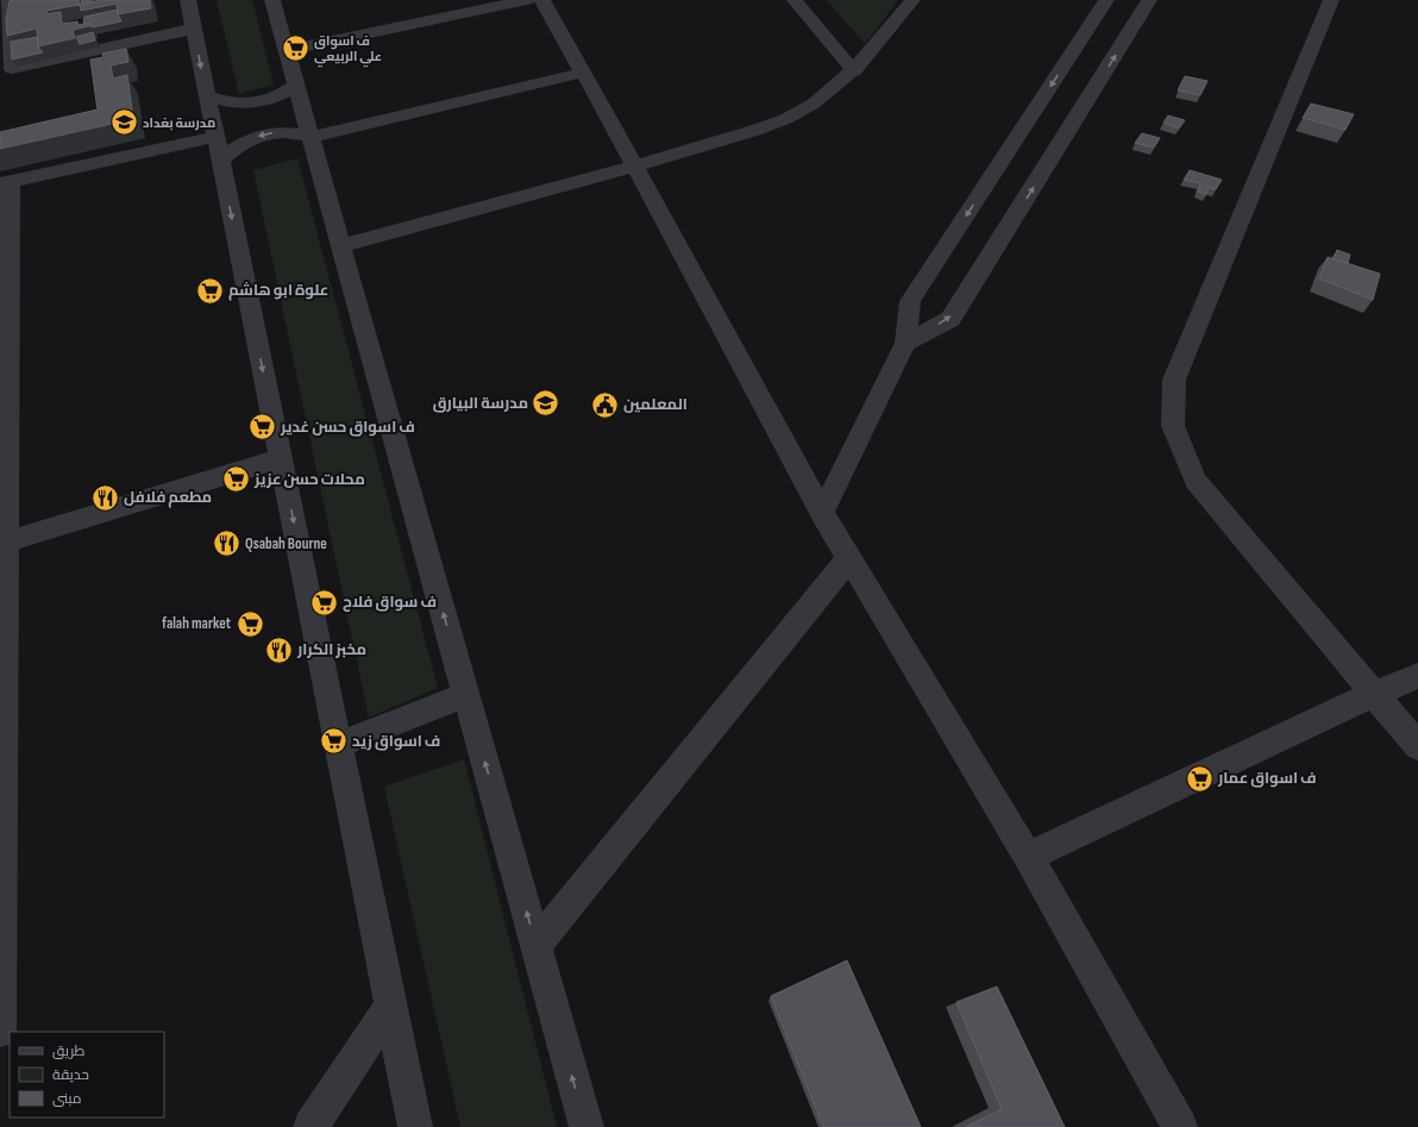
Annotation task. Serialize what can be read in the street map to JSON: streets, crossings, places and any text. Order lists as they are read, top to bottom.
{
  "places": {
    "supermarket": [
      "ف اسواق علي الربيعي",
      "علوة ابو هاشم",
      "ف اسواق حسن غدير",
      "محلات حسن عزيز",
      "ف سواق فلاح",
      "falah market",
      "ف اسواق زيد",
      "ف اسواق عمار"
    ],
    "school or university": ["مدرسة بغداد", "مدرسة البيارق"],
    "public building": ["المعلمين"],
    "restaurant": ["مطعم فلافل", "Qsabah Bourne", "مخبز الكرار"]
  },
  "legend": ["طريق", "حديقة", "مبنى"]
}
